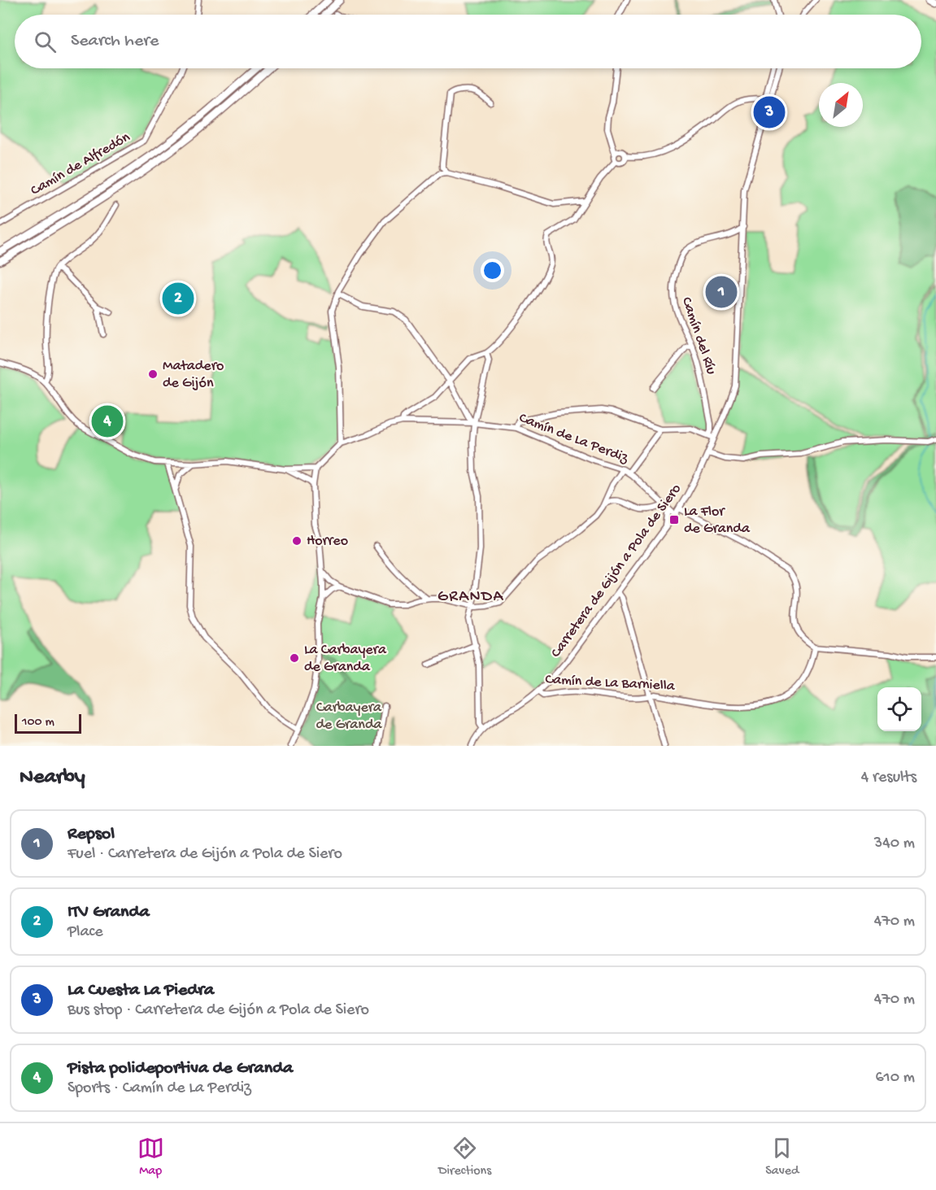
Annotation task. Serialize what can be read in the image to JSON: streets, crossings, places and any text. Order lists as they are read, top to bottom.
{
  "streets": {
    "street": [
      "Camín de Alfredón",
      "Camín del Ríu",
      "Camín de La Perdiz",
      "Carretera de Gijón a Pola de Siero",
      "Camín de La Barniella"
    ]
  },
  "crossings": [
    ["Camín del Ríu", "Carretera de Gijón a Pola de Siero"],
    ["Camín de La Perdiz", "Carretera de Gijón a Pola de Siero"],
    ["Carretera de Gijón a Pola de Siero", "Camín de La Barniella"]
  ],
  "districts": ["GRANDA"],
  "parks": ["Carbayera de Granda"],
  "places": {
    "other": ["Matadero de Gijón", "Horreo", "La Carbayera de Granda"],
    "transit": ["La Flor de Granda"]
  },
  "scale_bar": "100 m",
  "north": "top right",
  "page": {
    "search": "Search here",
    "pins": [
      "3",
      "1",
      "2",
      "4"
    ],
    "scale": "100 m",
    "heading": ["Nearby", "4 results"],
    "list": [
      {
        "mark": "1",
        "name": "Repsol",
        "note": "Fuel · Carretera de Gijón a Pola de Siero",
        "value": "340 m"
      },
      {
        "mark": "2",
        "name": "ITV Granda",
        "note": "Place",
        "value": "470 m"
      },
      {
        "mark": "3",
        "name": "La Cuesta La Piedra",
        "note": "Bus stop · Carretera de Gijón a Pola de Siero",
        "value": "470 m"
      },
      {
        "mark": "4",
        "name": "Pista polideportiva de Granda",
        "note": "Sports · Camín de La Perdiz",
        "value": "610 m"
      }
    ],
    "nav": ["Map", "Directions", "Saved"]
  }
}
